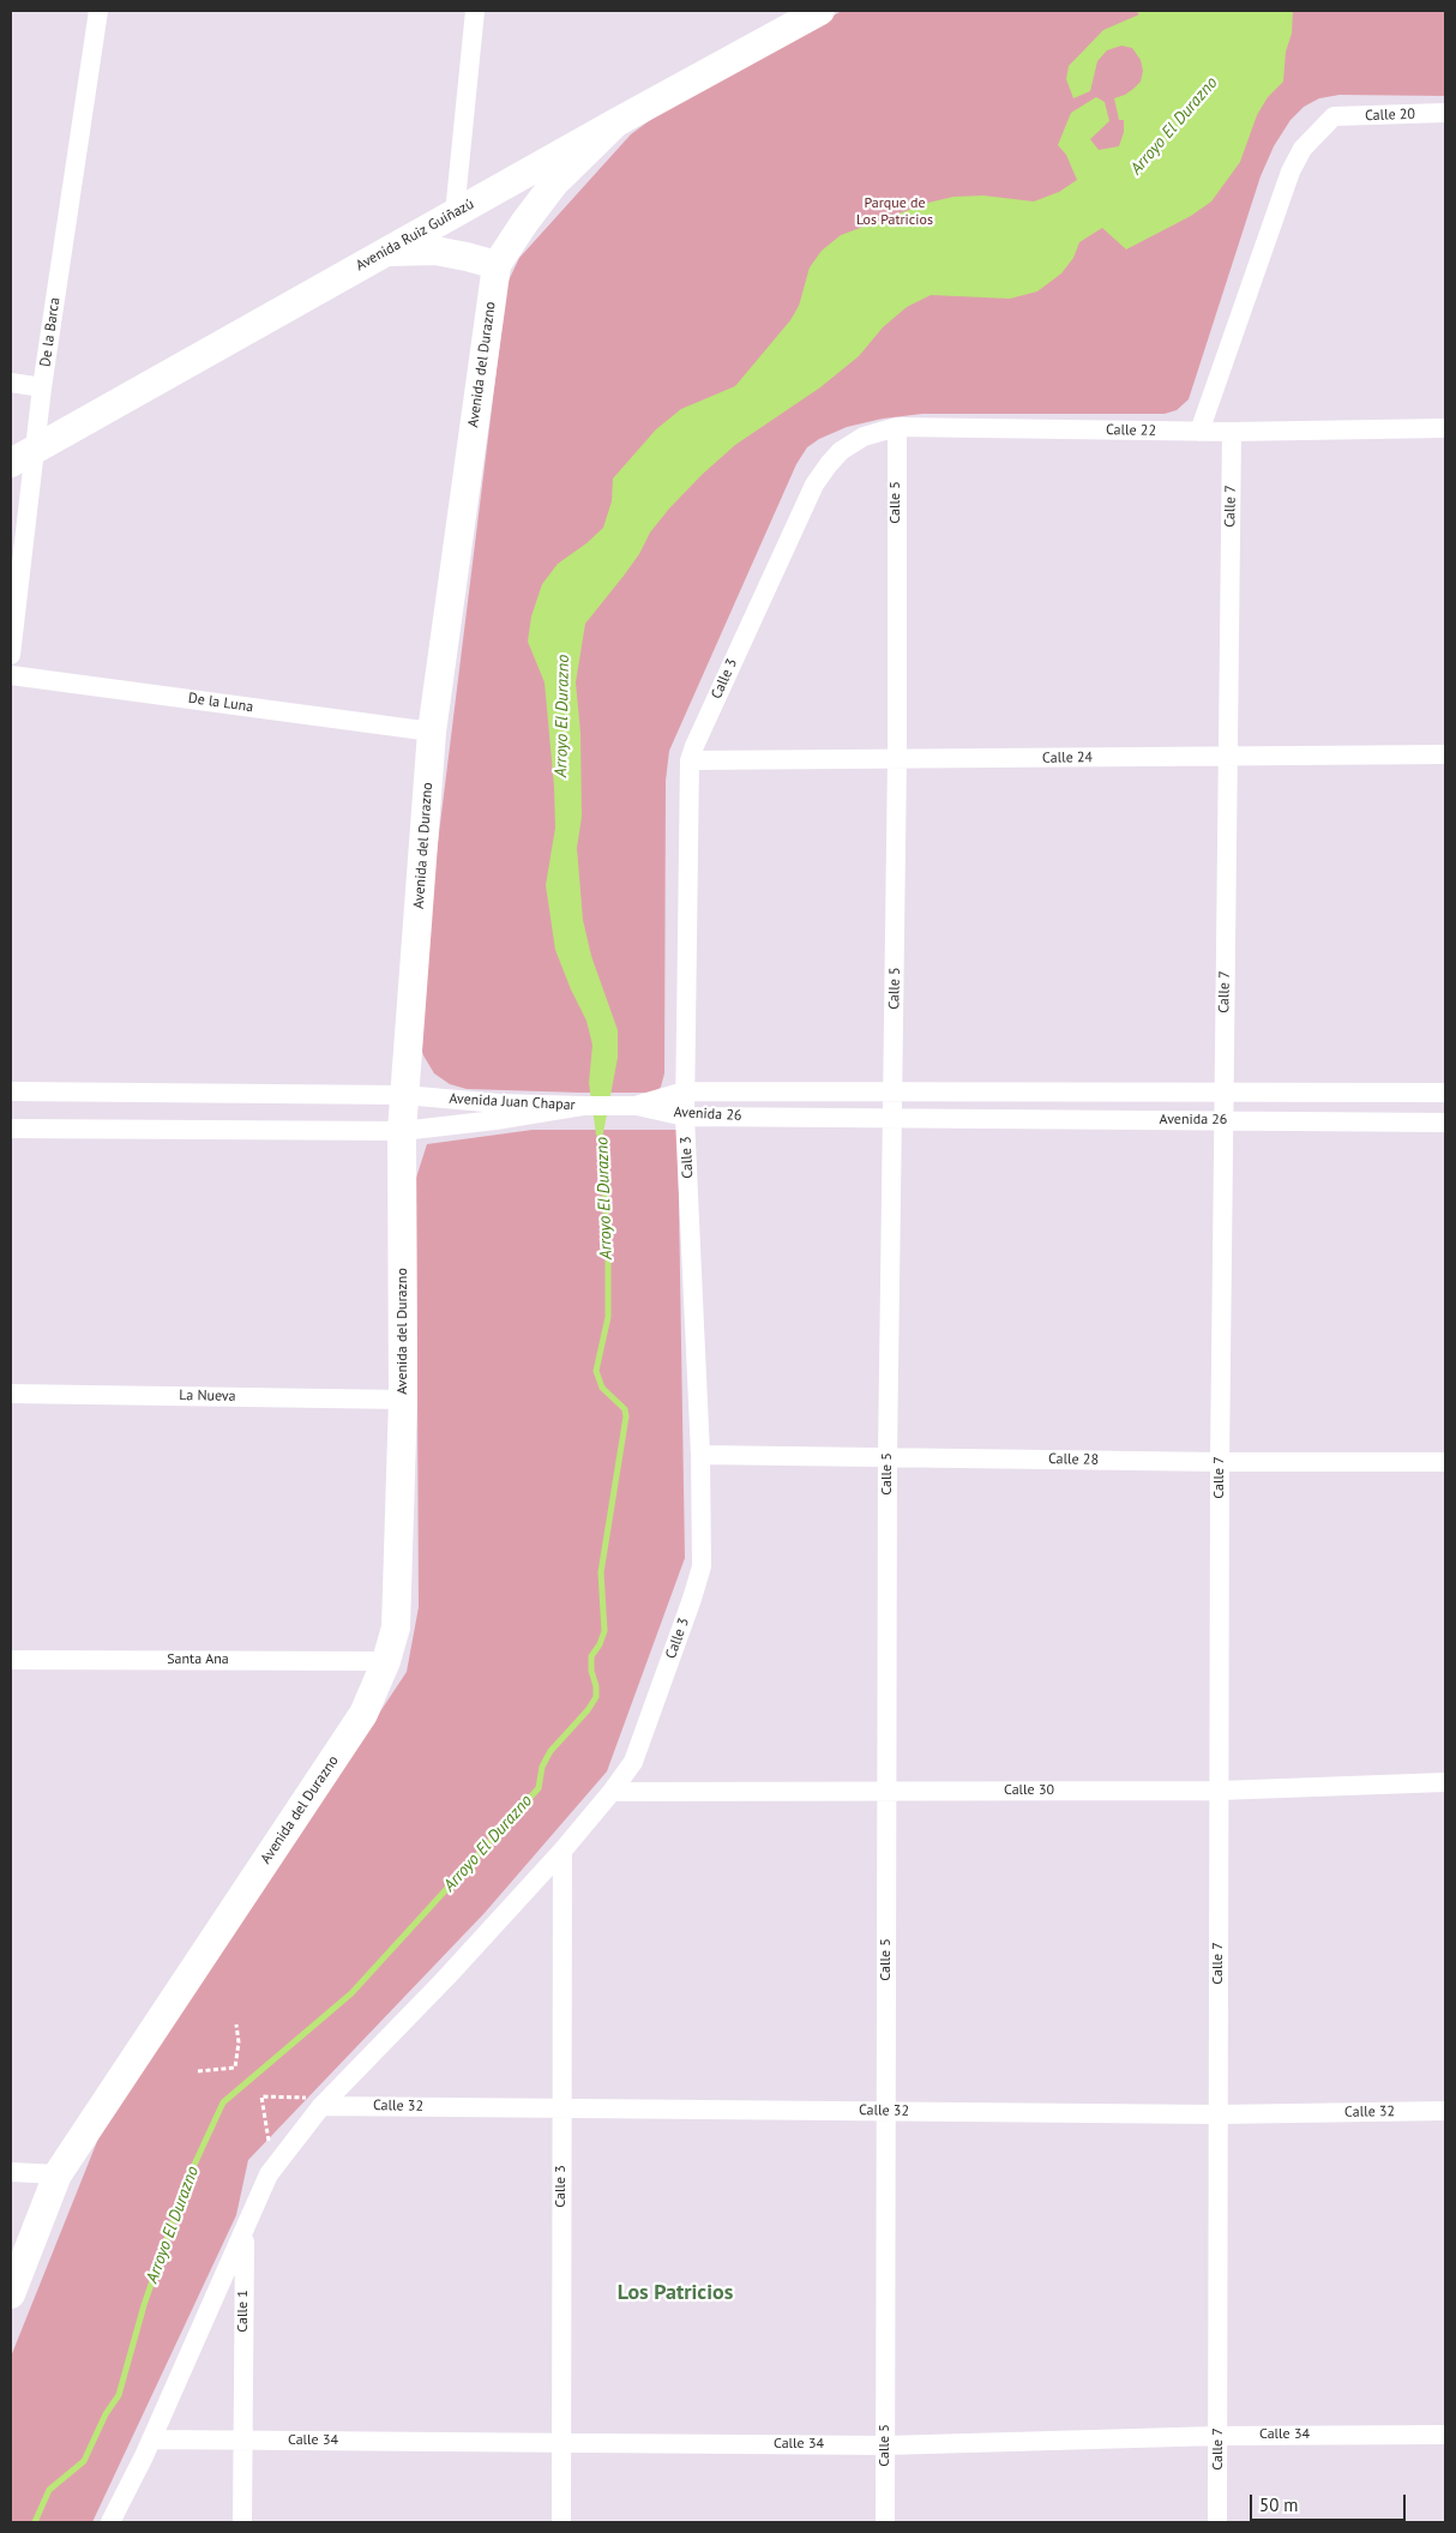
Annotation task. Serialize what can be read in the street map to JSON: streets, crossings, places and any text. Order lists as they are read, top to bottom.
{
  "streets": {
    "main road": ["Avenida Ruiz Guiñazú", "Avenida del Durazno"],
    "street": [
      "Calle 20",
      "De la Barca",
      "Calle 22",
      "Calle 5",
      "Calle 7",
      "Calle 3",
      "De la Luna",
      "Calle 24",
      "Avenida Juan Chapar",
      "Avenida 26",
      "La Nueva",
      "Calle 28",
      "Santa Ana",
      "Calle 30",
      "Calle 32",
      "Calle 1",
      "Calle 34"
    ]
  },
  "crossings": [
    ["Calle 20", "Calle 22"],
    ["Avenida Ruiz Guiñazú", "De la Barca"],
    ["Avenida del Durazno", "De la Luna"],
    ["Avenida del Durazno", "Avenida Juan Chapar"],
    ["Avenida del Durazno", "La Nueva"],
    ["Avenida del Durazno", "Santa Ana"],
    ["Calle 22", "Calle 5"],
    ["Calle 22", "Calle 7"],
    ["Calle 22", "Calle 3"],
    ["Calle 5", "Calle 24"],
    ["Calle 5", "Avenida 26"],
    ["Calle 5", "Calle 28"],
    ["Calle 5", "Calle 30"],
    ["Calle 5", "Calle 32"],
    ["Calle 5", "Calle 34"],
    ["Calle 7", "Calle 24"],
    ["Calle 7", "Avenida 26"],
    ["Calle 7", "Calle 28"],
    ["Calle 7", "Calle 30"],
    ["Calle 7", "Calle 32"],
    ["Calle 7", "Calle 34"],
    ["Calle 3", "Calle 24"],
    ["Calle 3", "Avenida 26"],
    ["Calle 3", "Calle 28"],
    ["Calle 3", "Calle 30"],
    ["Calle 3", "Calle 32"],
    ["Calle 3", "Calle 1"],
    ["Calle 3", "Calle 34"],
    ["Calle 32", "Calle 1"],
    ["Calle 1", "Calle 34"]
  ],
  "districts": ["Los Patricios"],
  "water": ["Arroyo El Durazno"],
  "parks": ["Parque de Los Patricios"],
  "scale_bar": "50 m"
}
